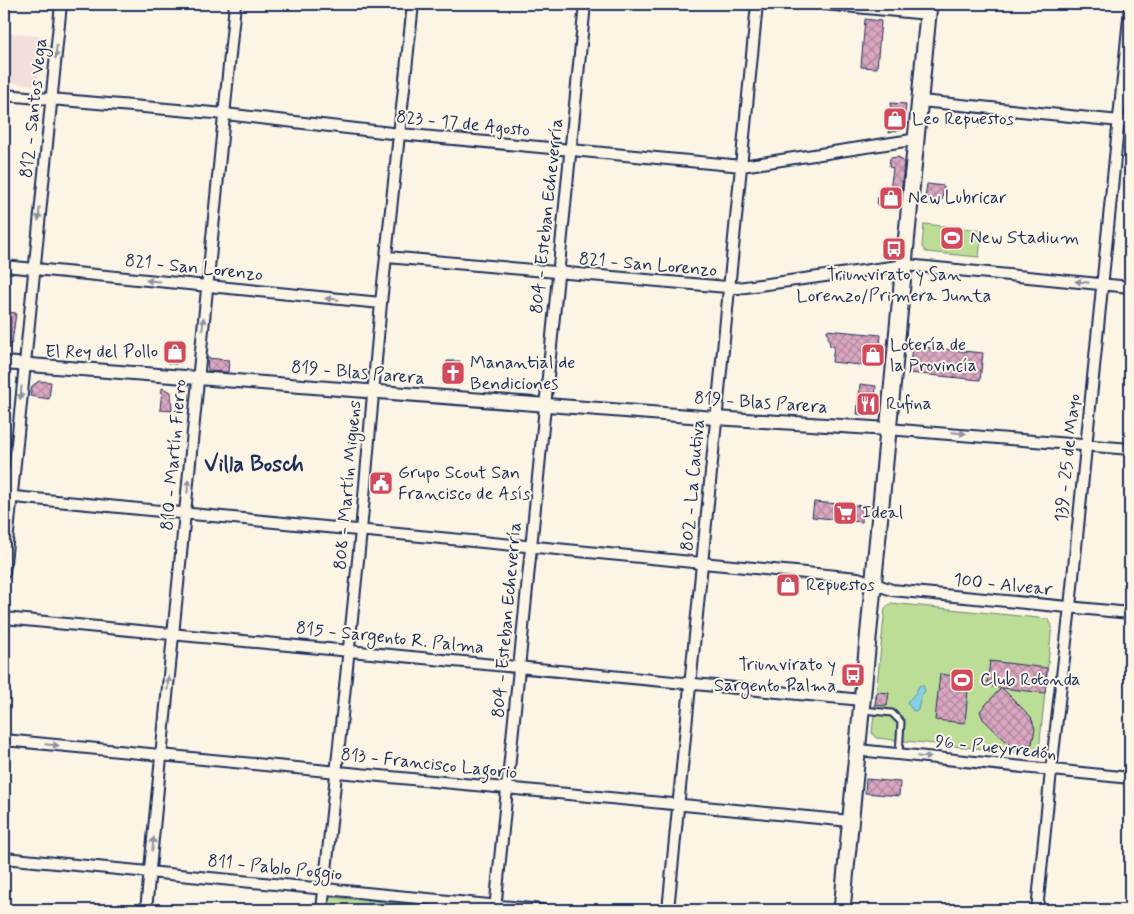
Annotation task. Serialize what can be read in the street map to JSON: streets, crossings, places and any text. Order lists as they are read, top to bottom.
{
  "streets": {
    "street": [
      "812 - Santos Vega",
      "823 - 17 de Agosto",
      "804 - Esteban Echeverría",
      "821 - San Lorenzo",
      "819 - Blas Parera",
      "810 - Martín Fierro",
      "139 - 25 de Mayo",
      "808 - Martín Miguens",
      "802 - La Cautiva",
      "100 - Alvear",
      "815 - Sargento R. Palma",
      "96 - Pueyrredón",
      "813 - Francisco Lagorio",
      "811 - Pablo Poggio"
    ]
  },
  "crossings": [
    ["812 - Santos Vega", "823 - 17 de Agosto"],
    ["812 - Santos Vega", "821 - San Lorenzo"],
    ["812 - Santos Vega", "819 - Blas Parera"],
    ["812 - Santos Vega", "100 - Alvear"],
    ["823 - 17 de Agosto", "804 - Esteban Echeverría"],
    ["823 - 17 de Agosto", "810 - Martín Fierro"],
    ["823 - 17 de Agosto", "808 - Martín Miguens"],
    ["823 - 17 de Agosto", "802 - La Cautiva"],
    ["804 - Esteban Echeverría", "821 - San Lorenzo"],
    ["804 - Esteban Echeverría", "819 - Blas Parera"],
    ["804 - Esteban Echeverría", "100 - Alvear"],
    ["804 - Esteban Echeverría", "815 - Sargento R. Palma"],
    ["804 - Esteban Echeverría", "813 - Francisco Lagorio"],
    ["804 - Esteban Echeverría", "811 - Pablo Poggio"],
    ["821 - San Lorenzo", "810 - Martín Fierro"],
    ["821 - San Lorenzo", "139 - 25 de Mayo"],
    ["821 - San Lorenzo", "808 - Martín Miguens"],
    ["821 - San Lorenzo", "802 - La Cautiva"],
    ["819 - Blas Parera", "810 - Martín Fierro"],
    ["819 - Blas Parera", "808 - Martín Miguens"],
    ["819 - Blas Parera", "802 - La Cautiva"],
    ["810 - Martín Fierro", "100 - Alvear"],
    ["810 - Martín Fierro", "815 - Sargento R. Palma"],
    ["810 - Martín Fierro", "813 - Francisco Lagorio"],
    ["810 - Martín Fierro", "811 - Pablo Poggio"],
    ["139 - 25 de Mayo", "100 - Alvear"],
    ["139 - 25 de Mayo", "96 - Pueyrredón"],
    ["808 - Martín Miguens", "100 - Alvear"],
    ["808 - Martín Miguens", "815 - Sargento R. Palma"],
    ["808 - Martín Miguens", "813 - Francisco Lagorio"],
    ["808 - Martín Miguens", "811 - Pablo Poggio"],
    ["802 - La Cautiva", "100 - Alvear"],
    ["802 - La Cautiva", "815 - Sargento R. Palma"],
    ["802 - La Cautiva", "813 - Francisco Lagorio"]
  ],
  "one_way": [
    "812 - Santos Vega",
    "821 - San Lorenzo",
    "810 - Martín Fierro",
    "96 - Pueyrredón"
  ],
  "districts": ["Villa Bosch"],
  "places": {
    "shop": [
      "Leo Repuestos",
      "New Lubricar",
      "El Rey del Pollo",
      "Lotería de la Provincía",
      "Repuestos"
    ],
    "sports": ["New Stadium", "Club Rotonda"],
    "bus stop": ["Triunvirato y San Lorenzo/Primera Junta", "Triunvirato y Sargento Palma"],
    "church": ["Manantial de Bendiciones"],
    "restaurant": ["Rufina"],
    "public building": ["Grupo Scout San Francisco de Asís"],
    "supermarket": ["Ideal"]
  }
}
